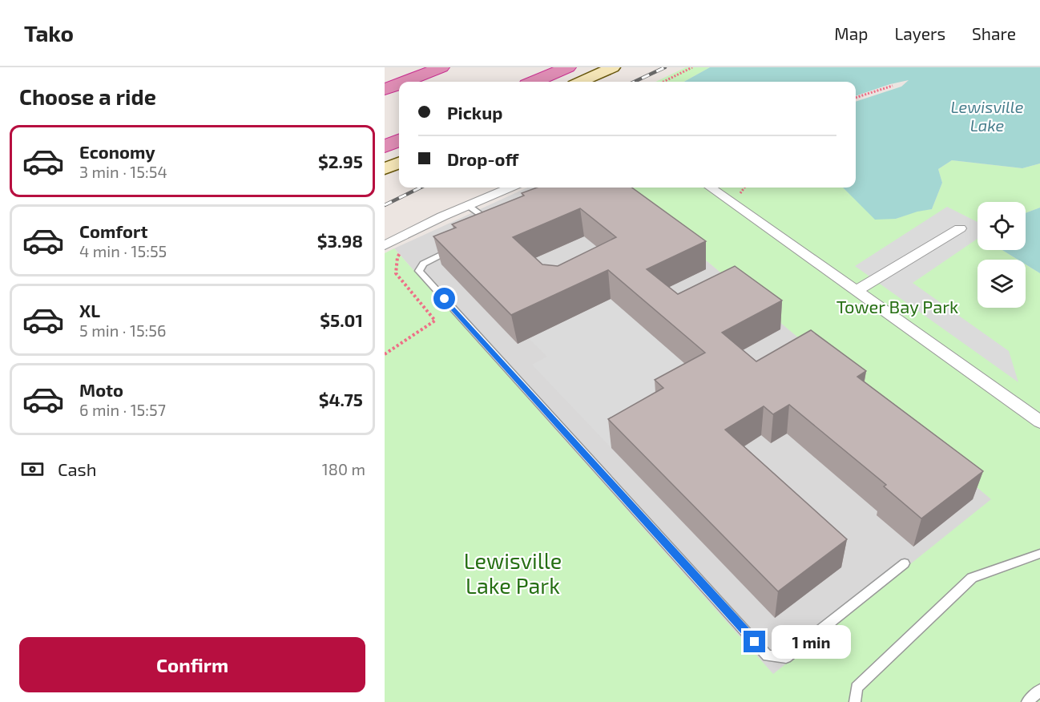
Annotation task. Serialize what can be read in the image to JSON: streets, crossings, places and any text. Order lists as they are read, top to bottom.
{
  "water": ["Lewisville Lake"],
  "parks": ["Tower Bay Park", "Lewisville Lake Park"],
  "page": {
    "header": "Tako",
    "nav": ["Map", "Layers", "Share"],
    "heading": "Choose a ride",
    "banner": ["Pickup", "Drop-off"],
    "list": [
      {
        "name": "Economy",
        "note": "3 min · 15:54",
        "value": "$2.95"
      },
      {
        "name": "Comfort",
        "note": "4 min · 15:55",
        "value": "$3.98"
      },
      {
        "name": "XL",
        "note": "5 min · 15:56",
        "value": "$5.01"
      },
      {
        "name": "Moto",
        "note": "6 min · 15:57",
        "value": "$4.75"
      }
    ],
    "pay": ["Cash", "180 m"],
    "bubble": "1 min",
    "buttons": "Confirm"
  }
}
